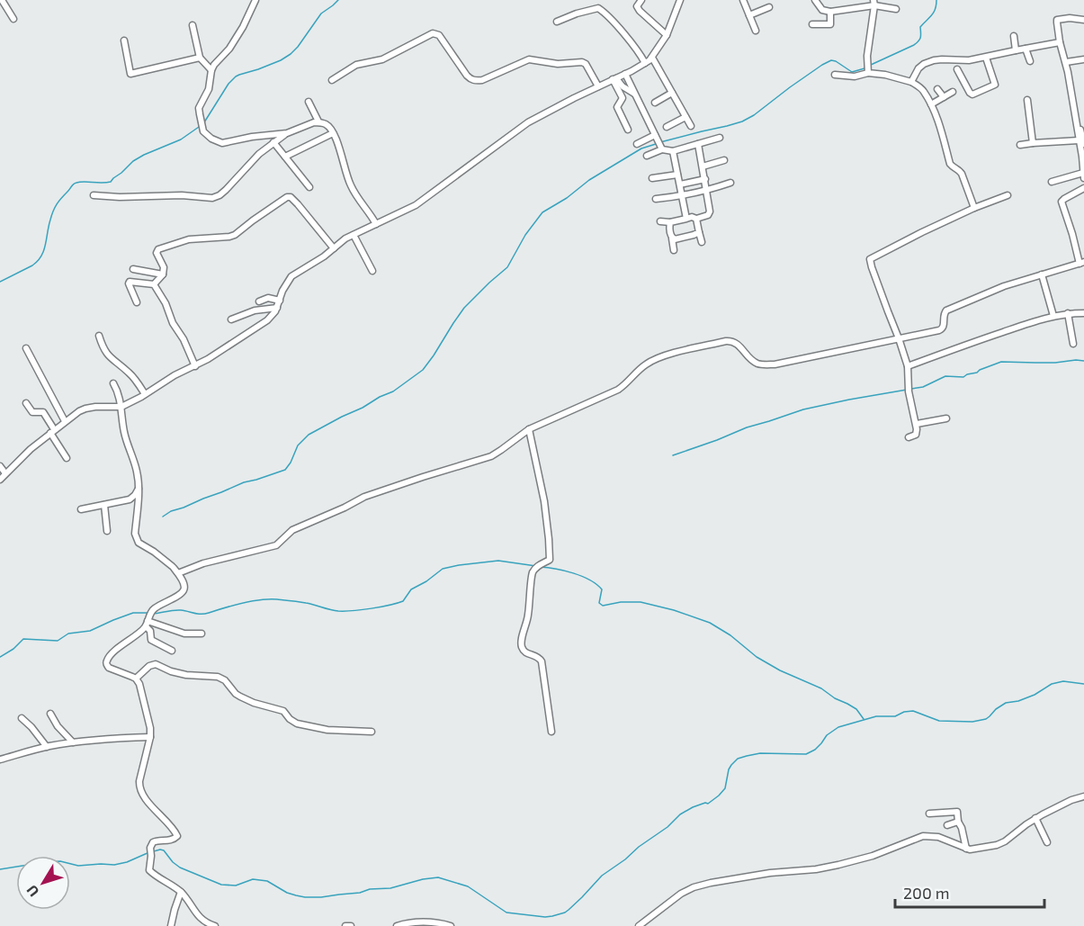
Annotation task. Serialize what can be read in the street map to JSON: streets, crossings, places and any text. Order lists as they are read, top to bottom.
{
  "scale_bar": "200 m",
  "north": "bottom left"
}
